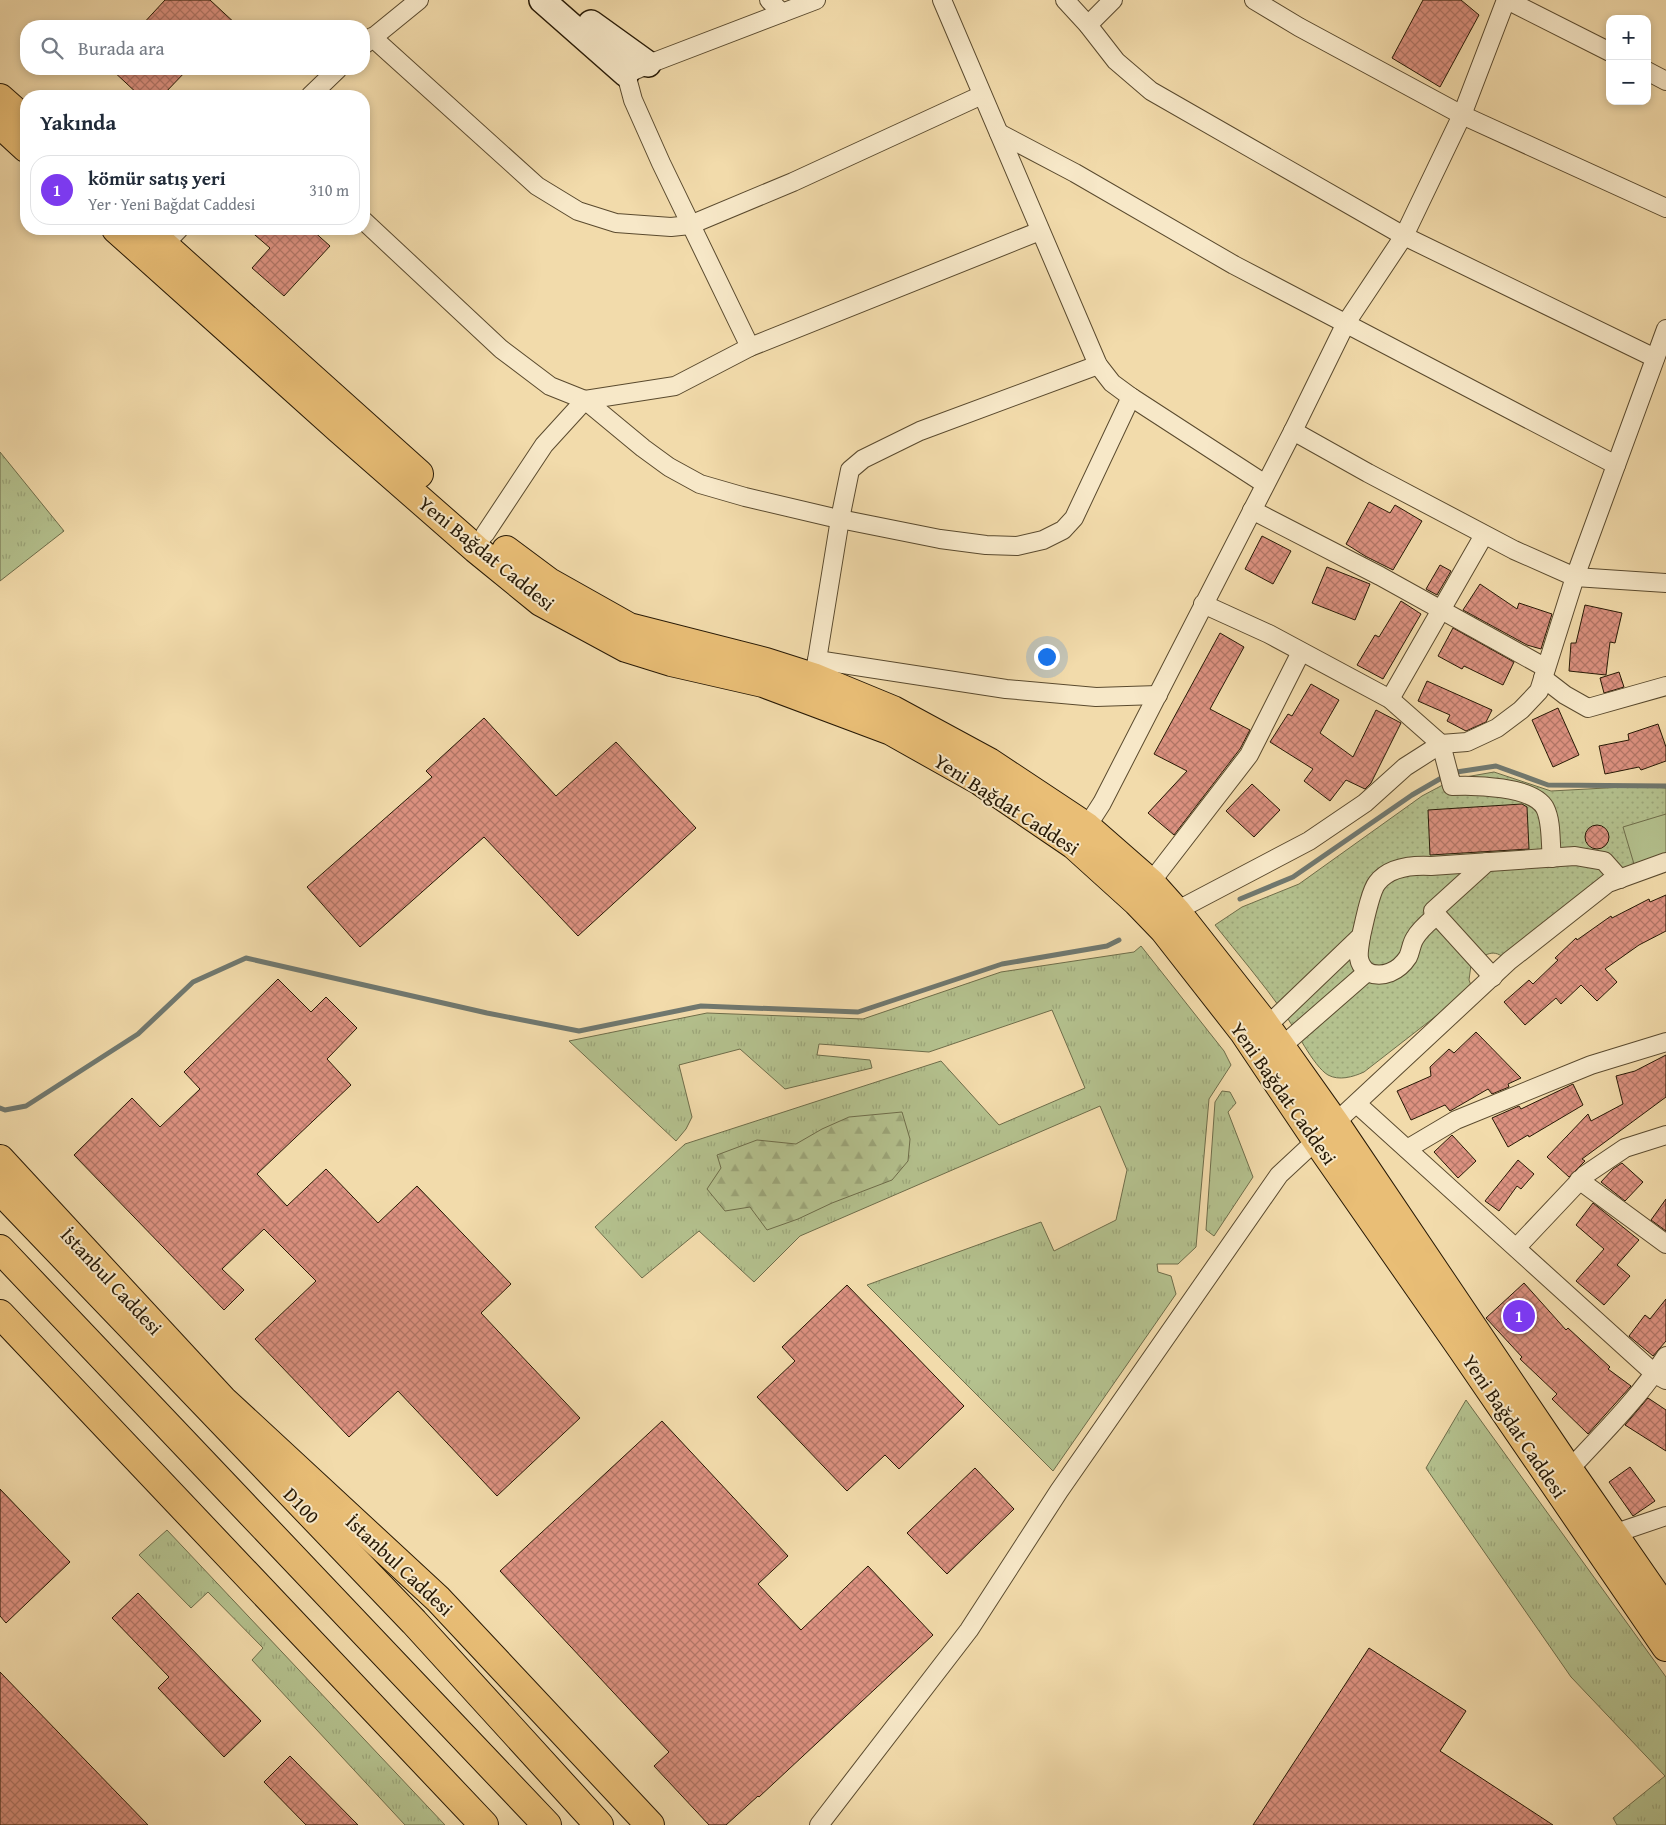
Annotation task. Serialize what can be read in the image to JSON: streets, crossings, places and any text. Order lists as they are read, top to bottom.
{
  "streets": {
    "main road": ["Yeni Bağdat Caddesi", "İstanbul Caddesi", "D100"]
  },
  "page": {
    "map_buttons": ["+", "−"],
    "search": "Burada ara",
    "heading": "Yakında",
    "list": [
      {
        "mark": "1",
        "name": "kömür satış yeri",
        "note": "Yer · Yeni Bağdat Caddesi",
        "value": "310 m"
      }
    ],
    "pins": "1"
  }
}
